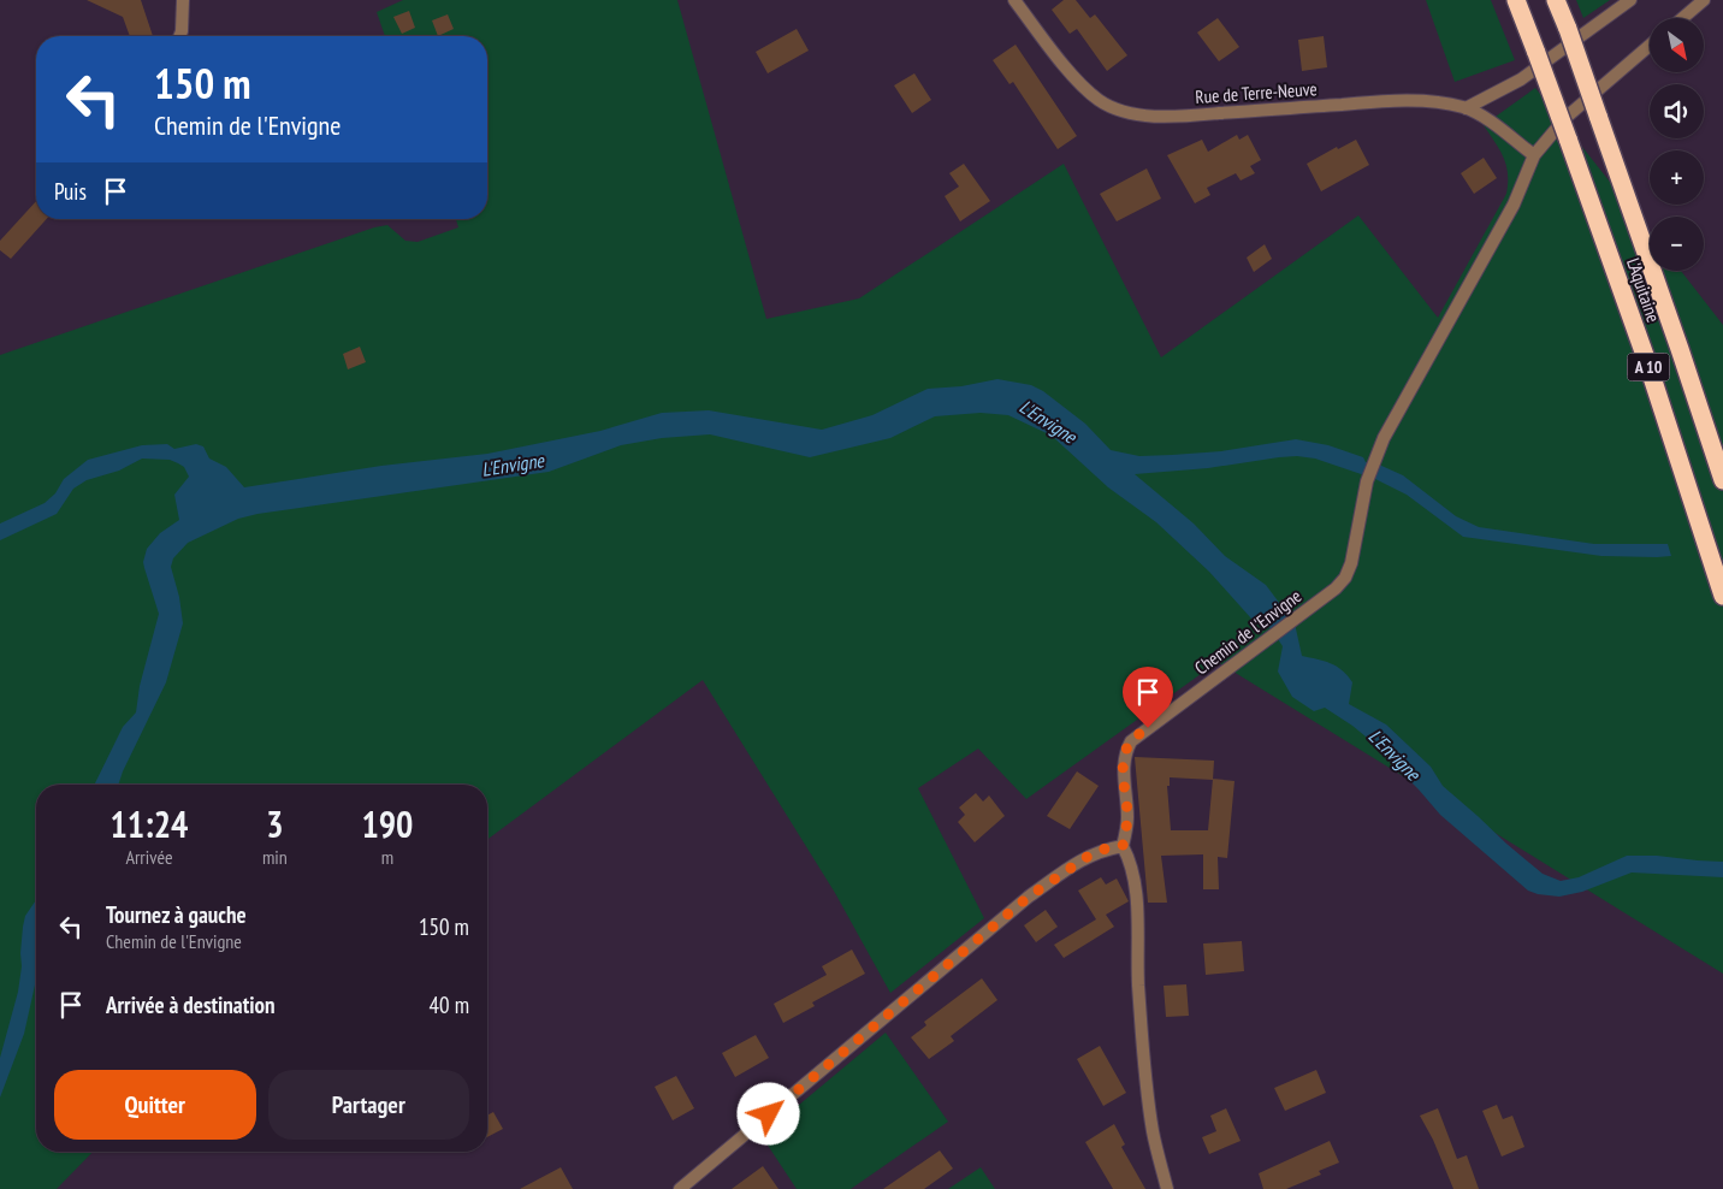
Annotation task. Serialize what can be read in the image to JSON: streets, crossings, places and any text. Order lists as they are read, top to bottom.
{
  "streets": {
    "highway": ["L'Aquitaine", "A 10"],
    "street": ["Rue de Terre-Neuve", "Chemin de l'Envigne"]
  },
  "crossings": [
    ["Rue de Terre-Neuve", "Chemin de l'Envigne"]
  ],
  "water": ["L'Envigne"],
  "north": "bottom right",
  "page": {
    "map_buttons": ["+", "−"],
    "turn": ["150 m", "Chemin de l'Envigne"],
    "then": "Puis",
    "eta": [
      "11:24",
      "Arrivée",
      "3",
      "min",
      "190",
      "m"
    ],
    "list": [
      {
        "name": "Tournez à gauche",
        "note": "Chemin de l'Envigne",
        "value": "150 m"
      },
      {
        "name": "Arrivée à destination",
        "value": "40 m"
      }
    ],
    "buttons": ["Quitter", "Partager"]
  }
}
